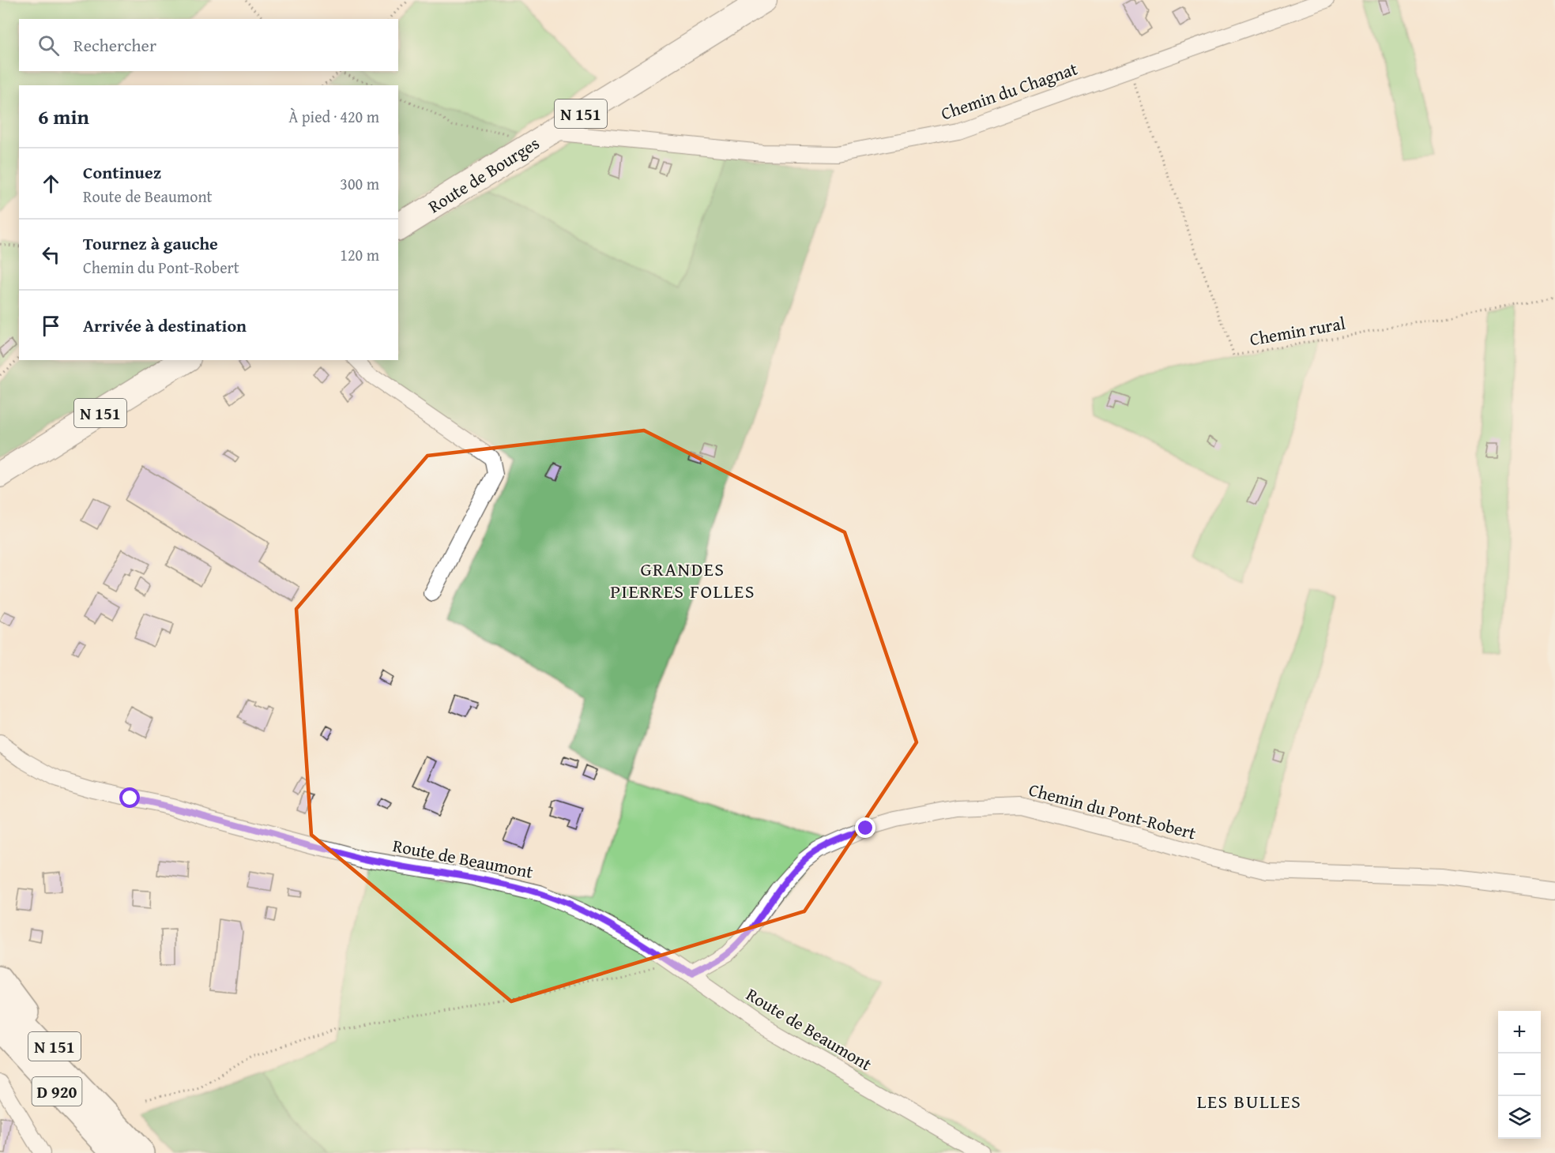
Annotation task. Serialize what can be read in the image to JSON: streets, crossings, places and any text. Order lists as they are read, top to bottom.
{
  "streets": {
    "highway": ["N 151", "D 920"],
    "main road": ["Route de Bourges"],
    "street": ["Chemin du Chagnat", "Chemin du Pont-Robert", "Route de Beaumont"],
    "path": ["Chemin rural"]
  },
  "crossings": [
    ["Chemin du Chagnat", "Route de Bourges"],
    ["Chemin du Chagnat", "Chemin rural"],
    ["N 151", "D 920"],
    ["Chemin du Pont-Robert", "Route de Beaumont"]
  ],
  "districts": ["GRANDES PIERRES FOLLES", "LES BULLES"],
  "page": {
    "search": "Rechercher",
    "heading": ["6 min", "À pied · 420 m"],
    "list": [
      ["Continuez", "Route de Beaumont", "300 m"],
      ["Tournez à gauche", "Chemin du Pont-Robert", "120 m"],
      "Arrivée à destination"
    ],
    "map_buttons": ["+", "−"]
  }
}
